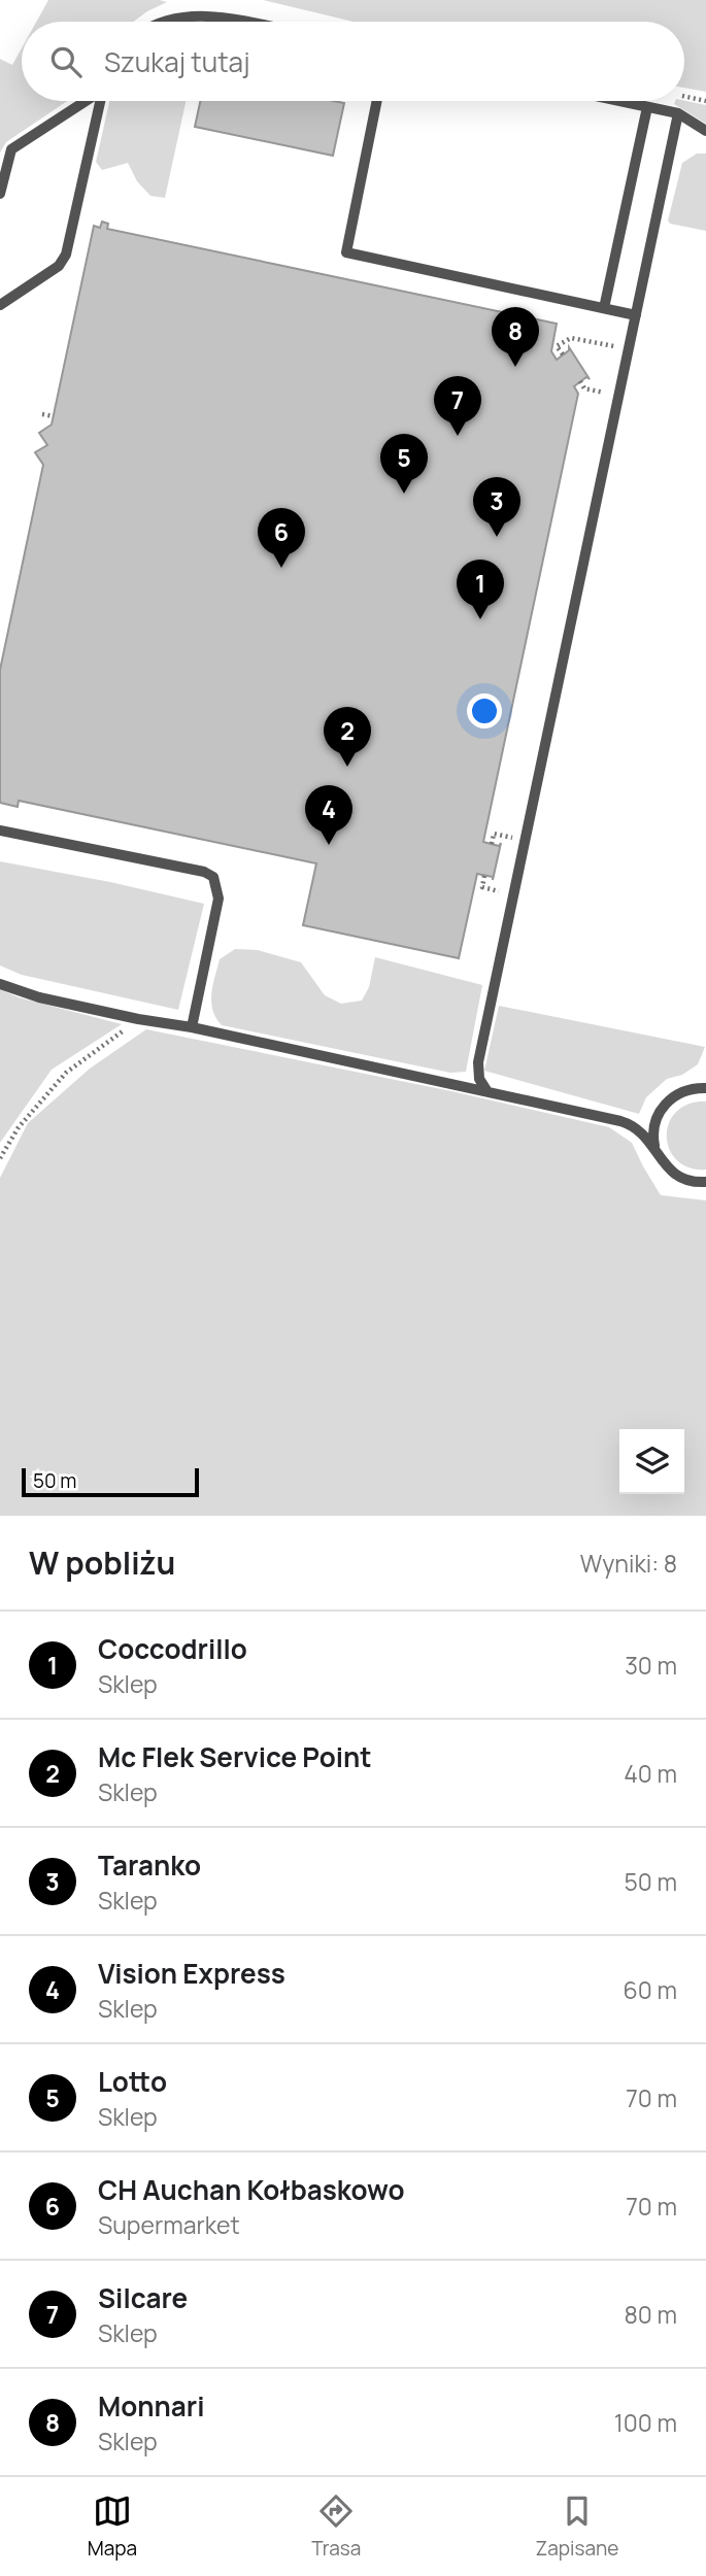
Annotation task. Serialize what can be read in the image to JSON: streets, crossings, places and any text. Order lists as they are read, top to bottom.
{
  "scale_bar": "50 m",
  "page": {
    "search": "Szukaj tutaj",
    "pins": [
      "8",
      "7",
      "5",
      "3",
      "6",
      "1",
      "2",
      "4"
    ],
    "scale": "50 m",
    "heading": ["W pobliżu", "Wyniki: 8"],
    "list": [
      {
        "mark": "1",
        "name": "Coccodrillo",
        "note": "Sklep",
        "value": "30 m"
      },
      {
        "mark": "2",
        "name": "Mc Flek Service Point",
        "note": "Sklep",
        "value": "40 m"
      },
      {
        "mark": "3",
        "name": "Taranko",
        "note": "Sklep",
        "value": "50 m"
      },
      {
        "mark": "4",
        "name": "Vision Express",
        "note": "Sklep",
        "value": "60 m"
      },
      {
        "mark": "5",
        "name": "Lotto",
        "note": "Sklep",
        "value": "70 m"
      },
      {
        "mark": "6",
        "name": "CH Auchan Kołbaskowo",
        "note": "Supermarket",
        "value": "70 m"
      },
      {
        "mark": "7",
        "name": "Silcare",
        "note": "Sklep",
        "value": "80 m"
      },
      {
        "mark": "8",
        "name": "Monnari",
        "note": "Sklep",
        "value": "100 m"
      }
    ],
    "nav": ["Mapa", "Trasa", "Zapisane"]
  }
}
